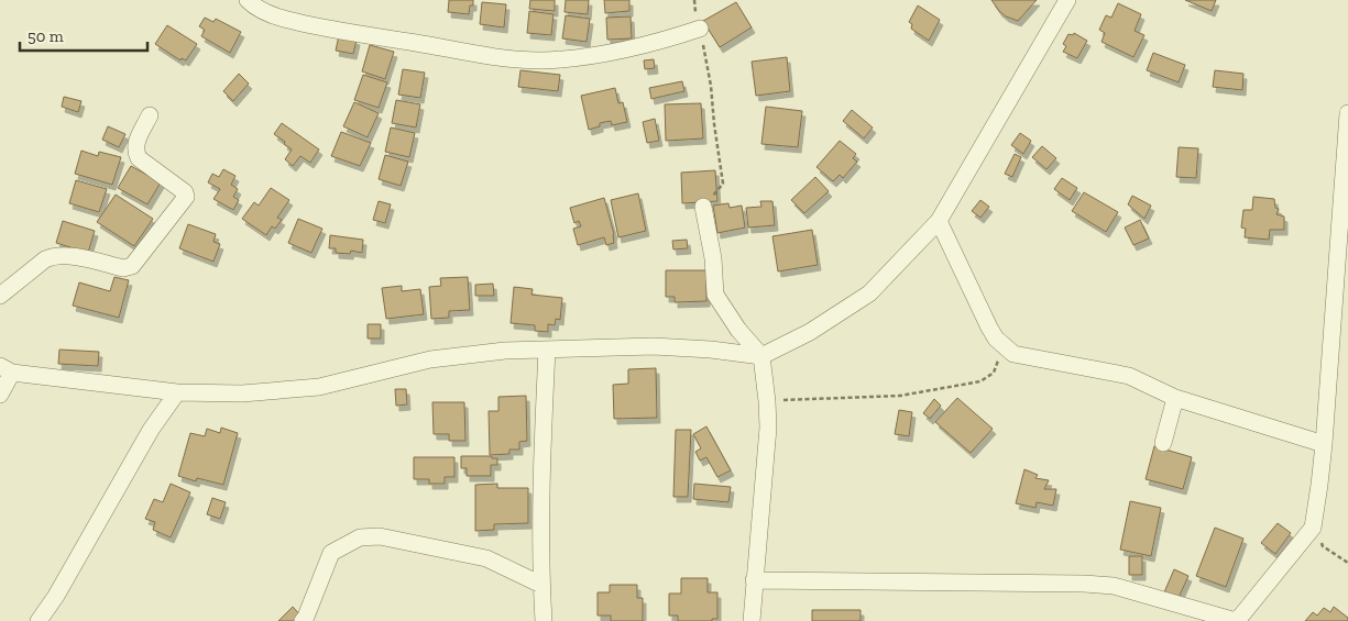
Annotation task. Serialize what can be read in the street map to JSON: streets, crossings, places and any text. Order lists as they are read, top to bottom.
{
  "scale_bar": "50 m"
}
